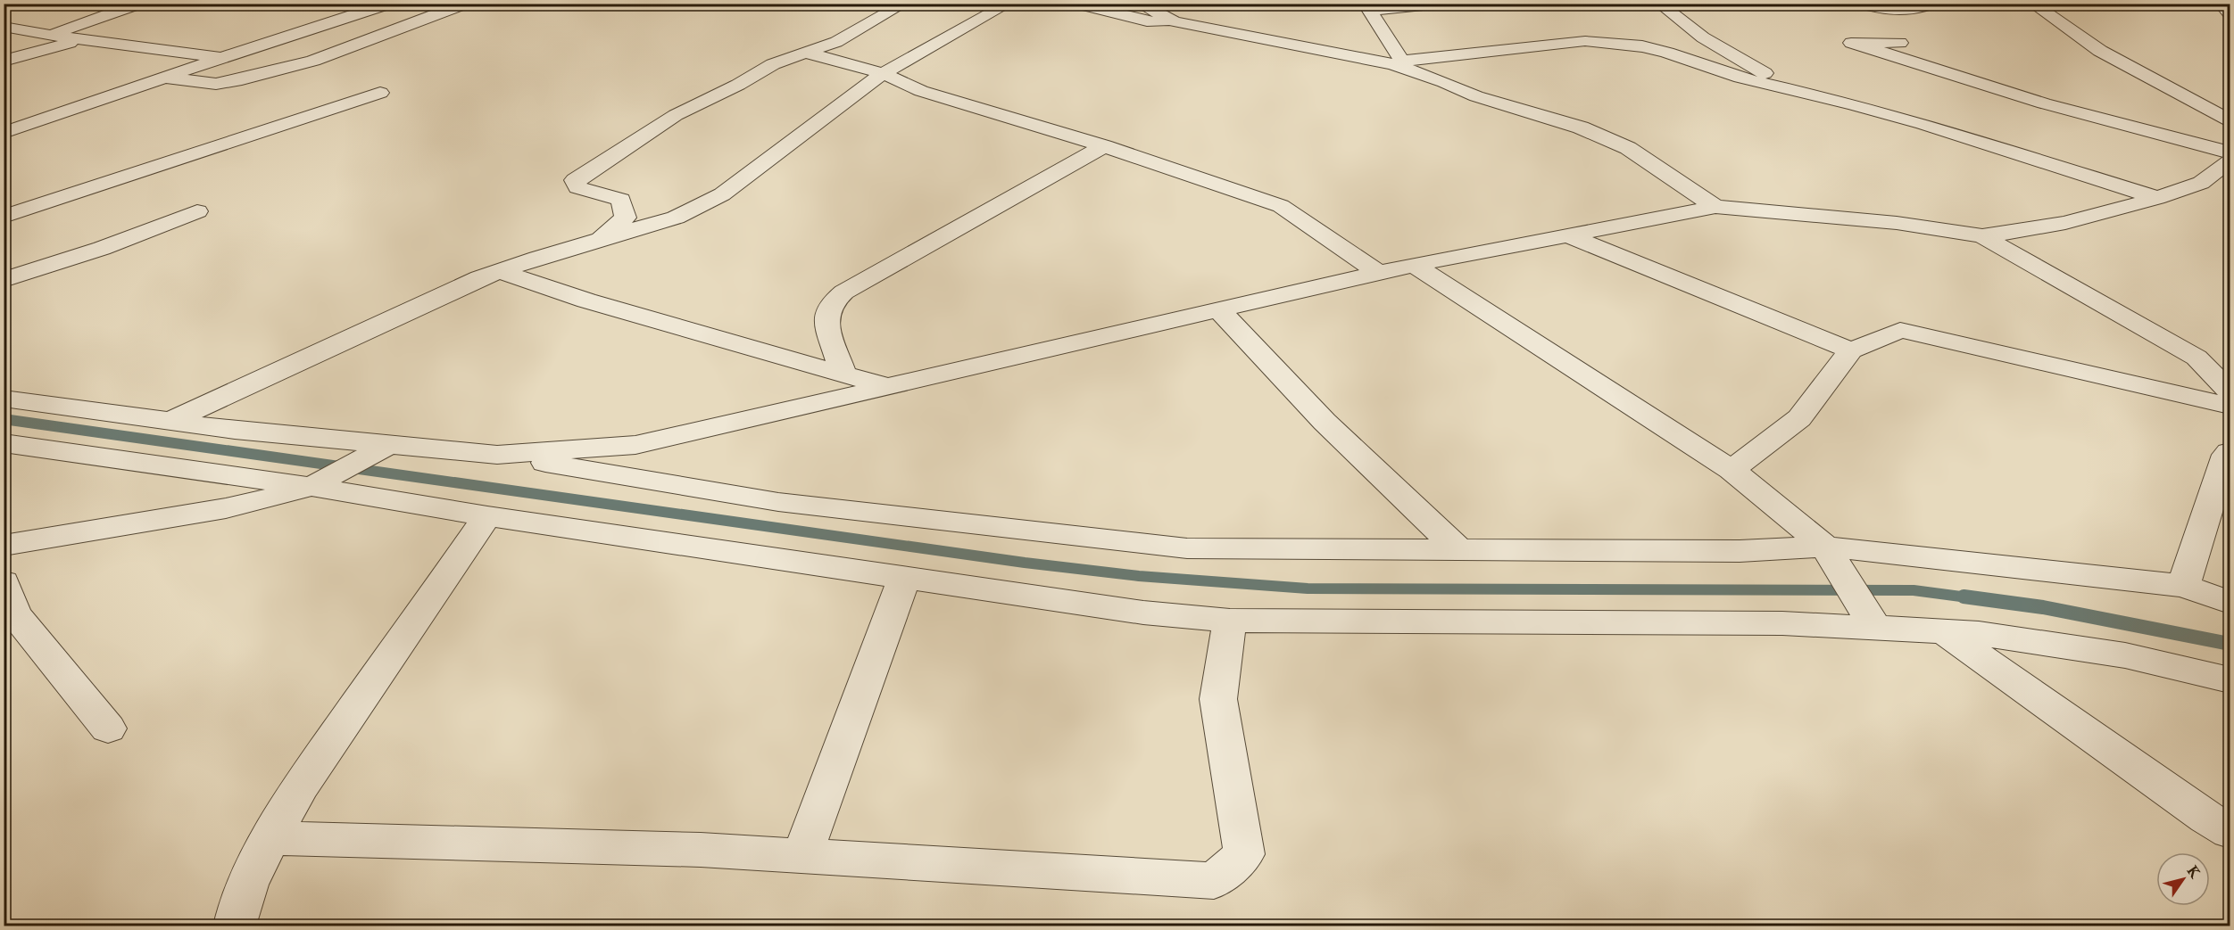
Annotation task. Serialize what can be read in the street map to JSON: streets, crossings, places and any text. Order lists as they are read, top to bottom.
{
  "north": "top right"
}
